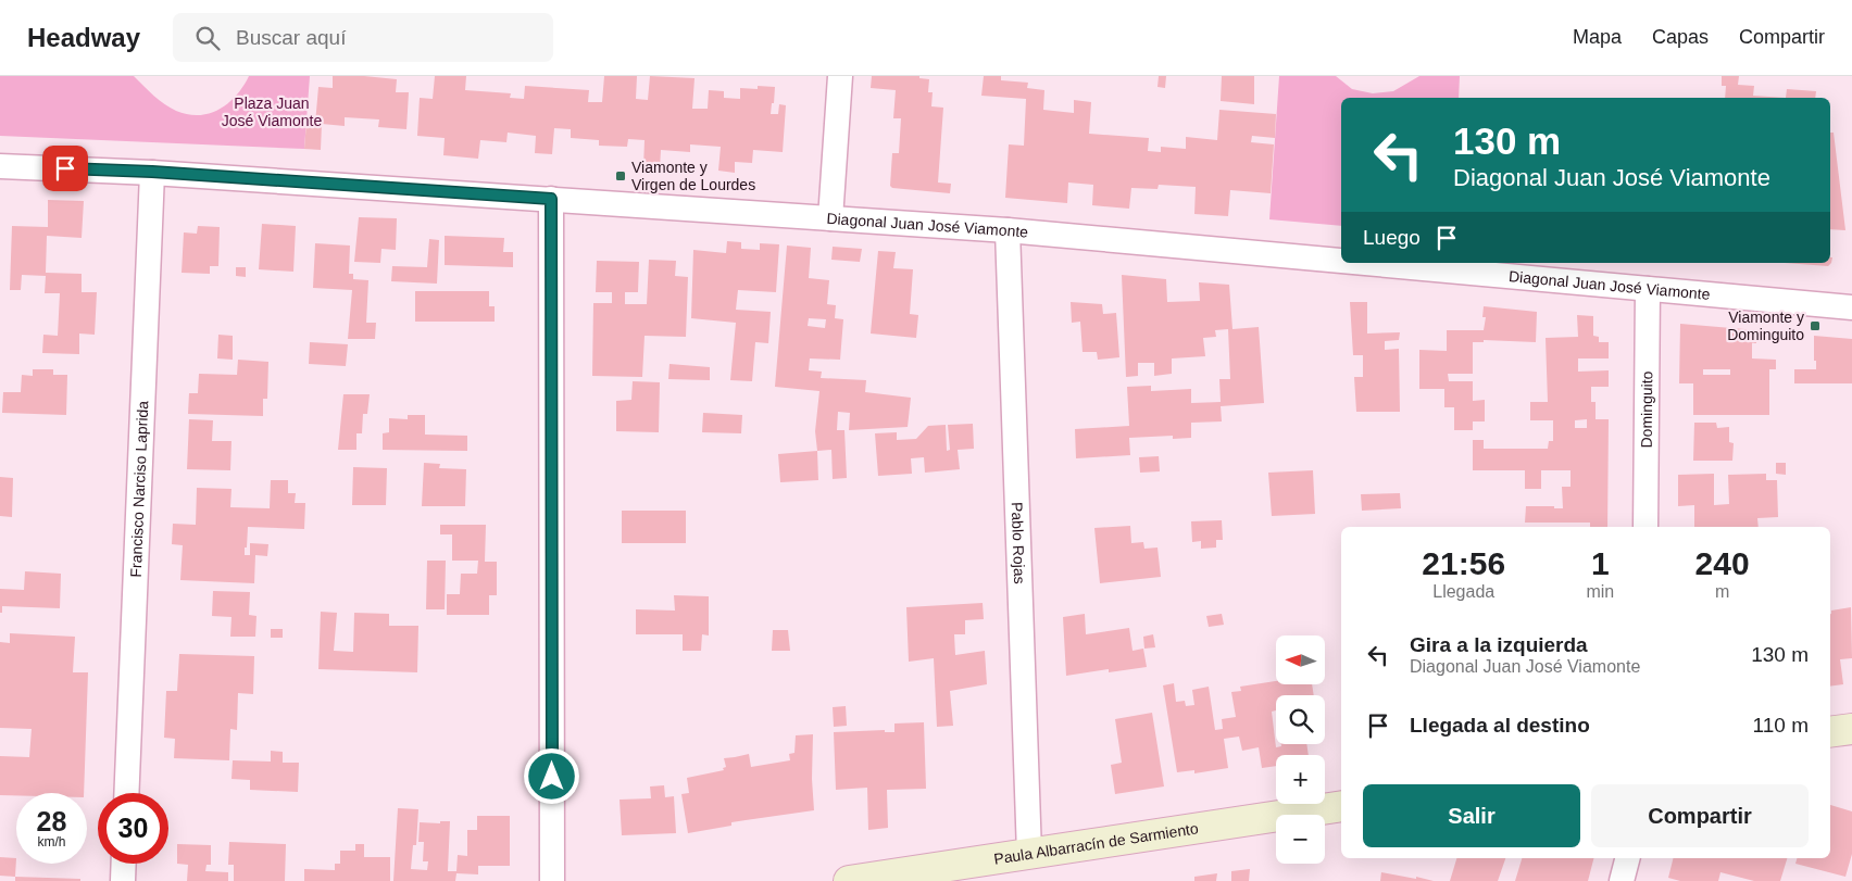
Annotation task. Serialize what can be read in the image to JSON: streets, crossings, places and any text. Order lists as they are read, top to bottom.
{
  "streets": {
    "main road": ["Paula Albarracín de Sarmiento"],
    "street": [
      "Diagonal Juan José Viamonte",
      "Dominguito",
      "Francisco Narciso Laprida",
      "Pablo Rojas"
    ]
  },
  "crossings": [
    ["Diagonal Juan José Viamonte", "Dominguito"],
    ["Diagonal Juan José Viamonte", "Francisco Narciso Laprida"],
    ["Diagonal Juan José Viamonte", "Pablo Rojas"],
    ["Pablo Rojas", "Paula Albarracín de Sarmiento"]
  ],
  "parks": ["Plaza Juan José Viamonte"],
  "places": {
    "transit": ["Viamonte y Virgen de Lourdes", "Viamonte y Dominguito"]
  },
  "north": "left",
  "page": {
    "header": "Headway",
    "search": "Buscar aquí",
    "nav": ["Mapa", "Capas", "Compartir"],
    "turn": ["130 m", "Diagonal Juan José Viamonte"],
    "then": "Luego",
    "eta": [
      "21:56",
      "Llegada",
      "1",
      "min",
      "240",
      "m"
    ],
    "list": [
      {
        "name": "Gira a la izquierda",
        "note": "Diagonal Juan José Viamonte",
        "value": "130 m"
      },
      {
        "name": "Llegada al destino",
        "value": "110 m"
      }
    ],
    "map_buttons": ["+", "−"],
    "buttons": ["Salir", "Compartir"],
    "speed": "28 km/h",
    "limit": "30"
  }
}
